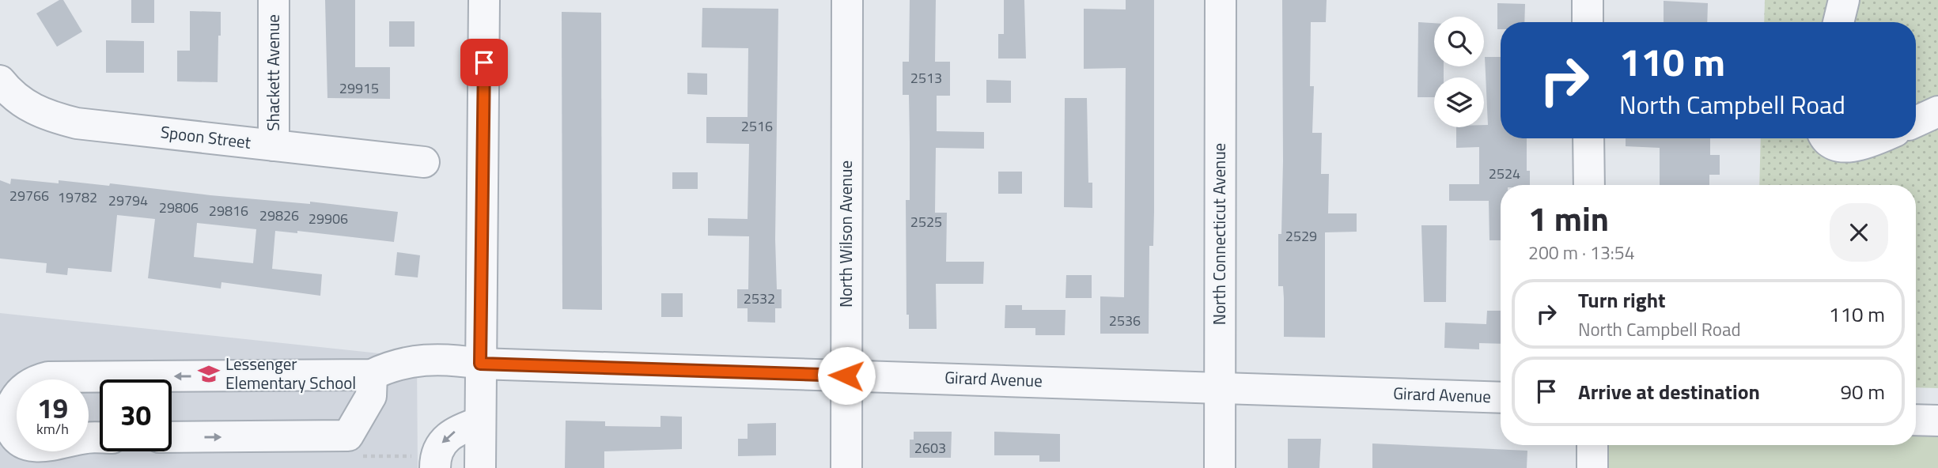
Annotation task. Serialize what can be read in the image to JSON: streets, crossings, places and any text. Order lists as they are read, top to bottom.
{
  "streets": {
    "street": [
      "Shackett Avenue",
      "Spoon Street",
      "North Wilson Avenue",
      "North Connecticut Avenue",
      "Girard Avenue"
    ]
  },
  "crossings": [
    ["Shackett Avenue", "Spoon Street"],
    ["North Wilson Avenue", "Girard Avenue"],
    ["North Connecticut Avenue", "Girard Avenue"]
  ],
  "places": {
    "school or university": ["Lessenger Elementary School"]
  },
  "house_numbers": [
    "2513",
    "29915",
    "2516",
    "2524",
    "29766",
    "19782",
    "29794",
    "29806",
    "29816",
    "29826",
    "29906",
    "2525",
    "2529",
    "2532",
    "2536",
    "2603"
  ],
  "page": {
    "turn": ["110 m", "North Campbell Road"],
    "heading": ["1 min", "200 m · 13:54"],
    "list": [
      {
        "name": "Turn right",
        "note": "North Campbell Road",
        "value": "110 m"
      },
      {
        "name": "Arrive at destination",
        "value": "90 m"
      }
    ],
    "speed": "19 km/h",
    "limit": "30"
  }
}
